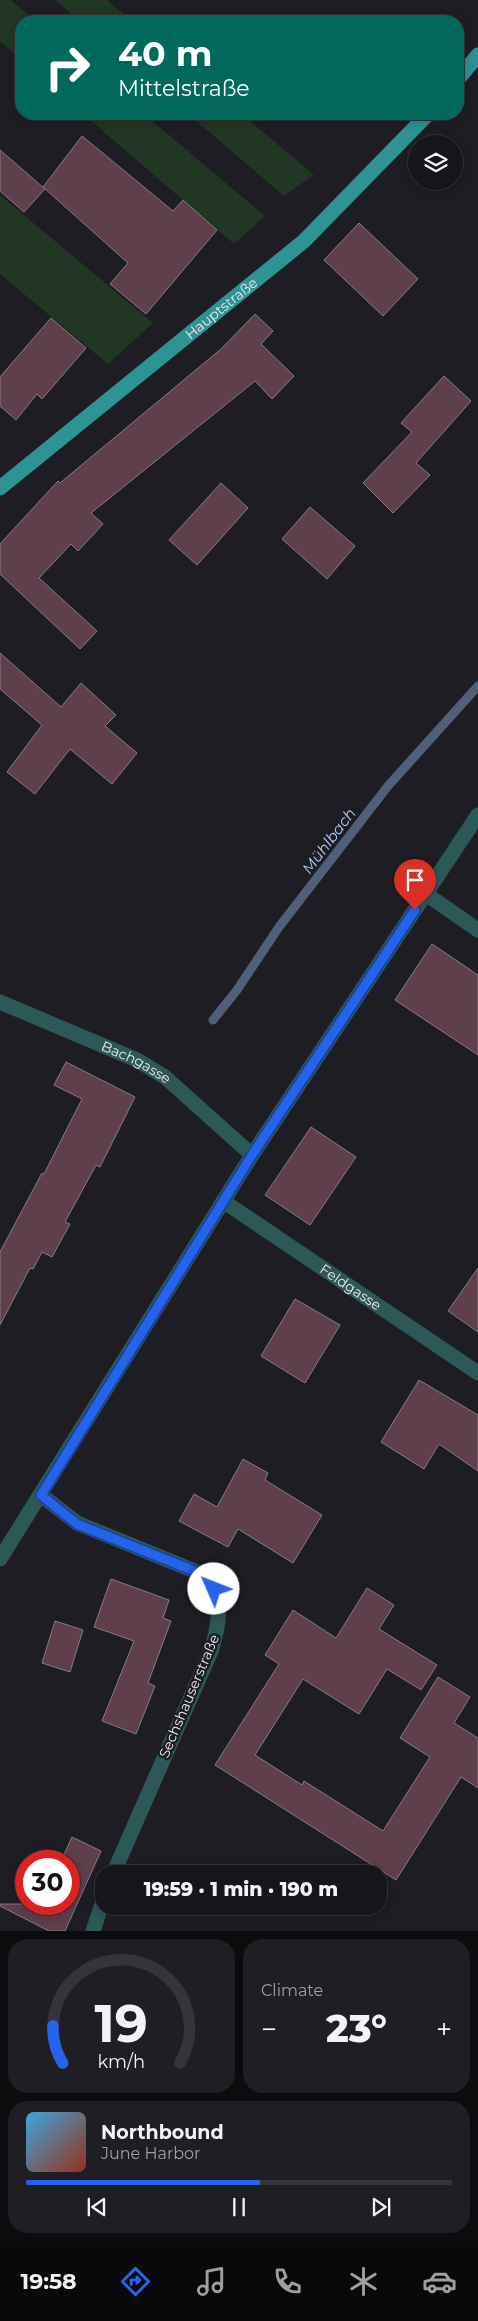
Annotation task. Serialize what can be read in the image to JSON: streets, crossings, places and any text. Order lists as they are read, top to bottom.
{
  "streets": {
    "main road": ["Hauptstraße"],
    "street": ["Bachgasse", "Feldgasse", "Sechshauserstraße"]
  },
  "water": ["Mühlbach"],
  "page": {
    "turn": ["40 m", "Mittelstraße"],
    "limit": "30",
    "trip": "19:59 · 1 min · 190 m",
    "tile": "Climate",
    "heat": ["−", "23°", "+"],
    "song": ["Northbound", "June Harbor"],
    "tabs": "19:58",
    "gauge": ["19", "km/h"]
  }
}
